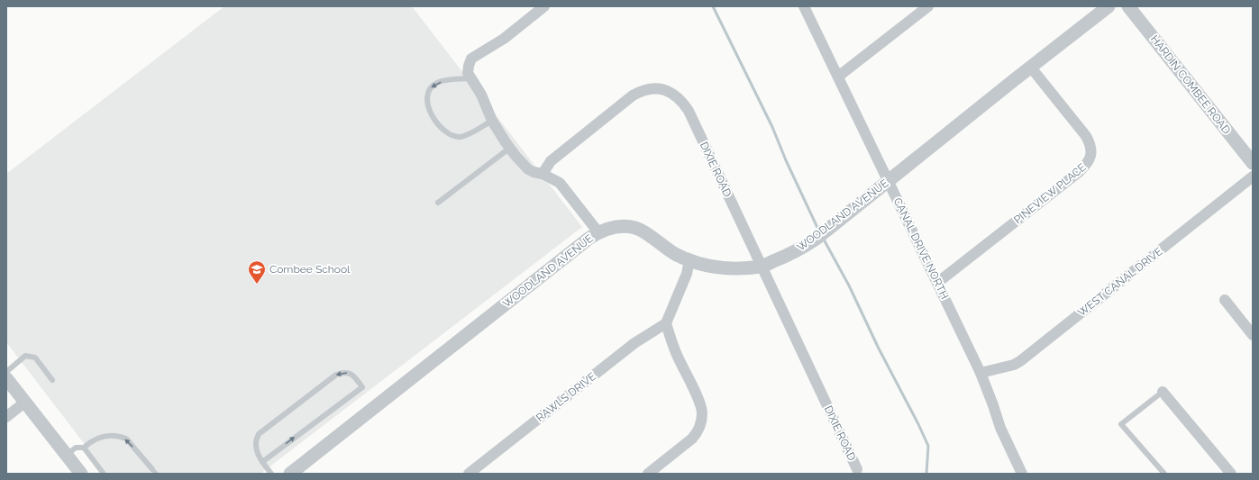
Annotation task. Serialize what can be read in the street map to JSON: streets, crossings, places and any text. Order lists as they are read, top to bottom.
{
  "streets": {
    "street": [
      "HARDIN COMBEE ROAD",
      "DIXIE ROAD",
      "PINEVIEW PLACE",
      "WOODLAND AVENUE",
      "CANAL DRIVE NORTH",
      "WEST CANAL DRIVE",
      "RAWLS DRIVE"
    ]
  },
  "crossings": [
    ["DIXIE ROAD", "WOODLAND AVENUE"],
    ["PINEVIEW PLACE", "WOODLAND AVENUE"],
    ["PINEVIEW PLACE", "CANAL DRIVE NORTH"],
    ["WOODLAND AVENUE", "CANAL DRIVE NORTH"],
    ["CANAL DRIVE NORTH", "WEST CANAL DRIVE"]
  ],
  "places": {
    "school or university": ["Combee School"]
  }
}
